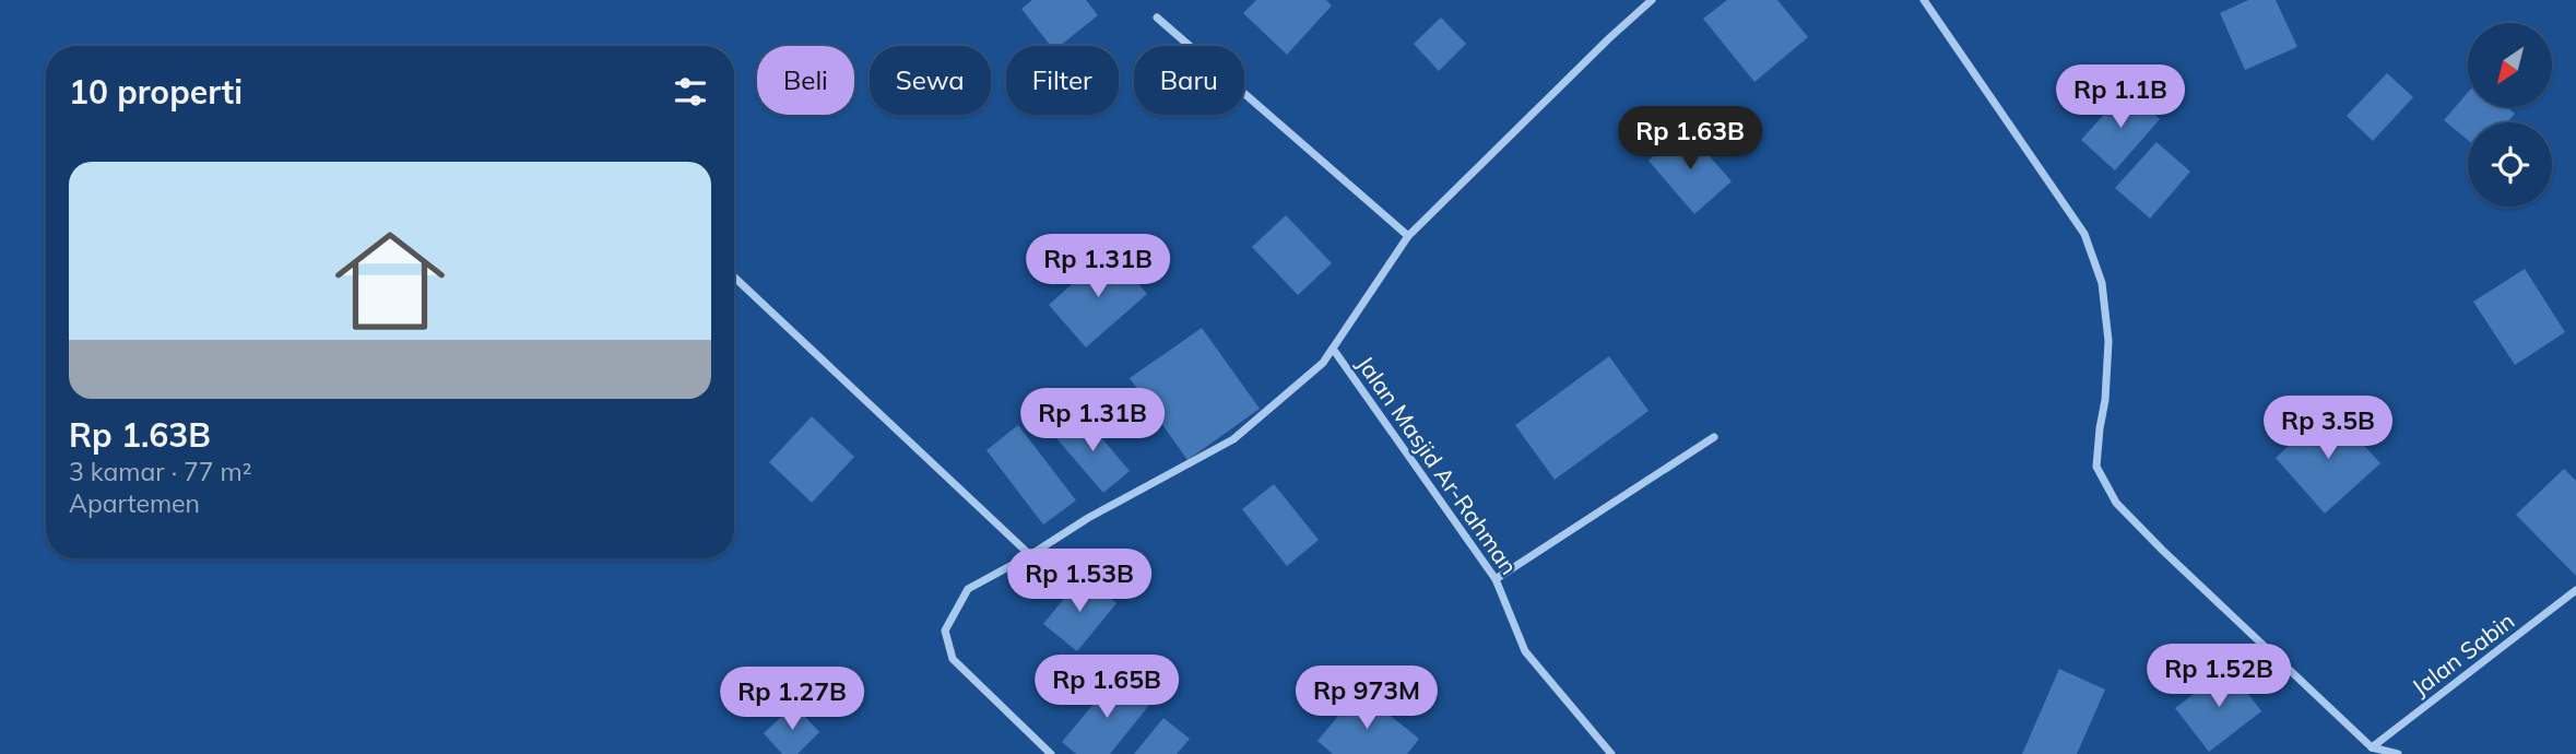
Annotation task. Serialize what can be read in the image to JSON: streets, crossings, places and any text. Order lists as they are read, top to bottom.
{
  "streets": {
    "street": ["Jalan Masjid Ar-Rahman", "Jalan Sabin"]
  },
  "north": "bottom left",
  "page": {
    "chip": [
      "Beli",
      "Sewa",
      "Filter",
      "Baru"
    ],
    "heading": "10 properti",
    "price": [
      "Rp 1.1B",
      "Rp 1.63B",
      "Rp 1.31B",
      "Rp 1.31B",
      "Rp 3.5B",
      "Rp 1.53B",
      "Rp 1.52B",
      "Rp 1.65B",
      "Rp 973M",
      "Rp 1.27B"
    ],
    "list": [
      {
        "name": "Rp 1.63B",
        "note": "3 kamar · 77 m² · Apartemen"
      }
    ]
  }
}
